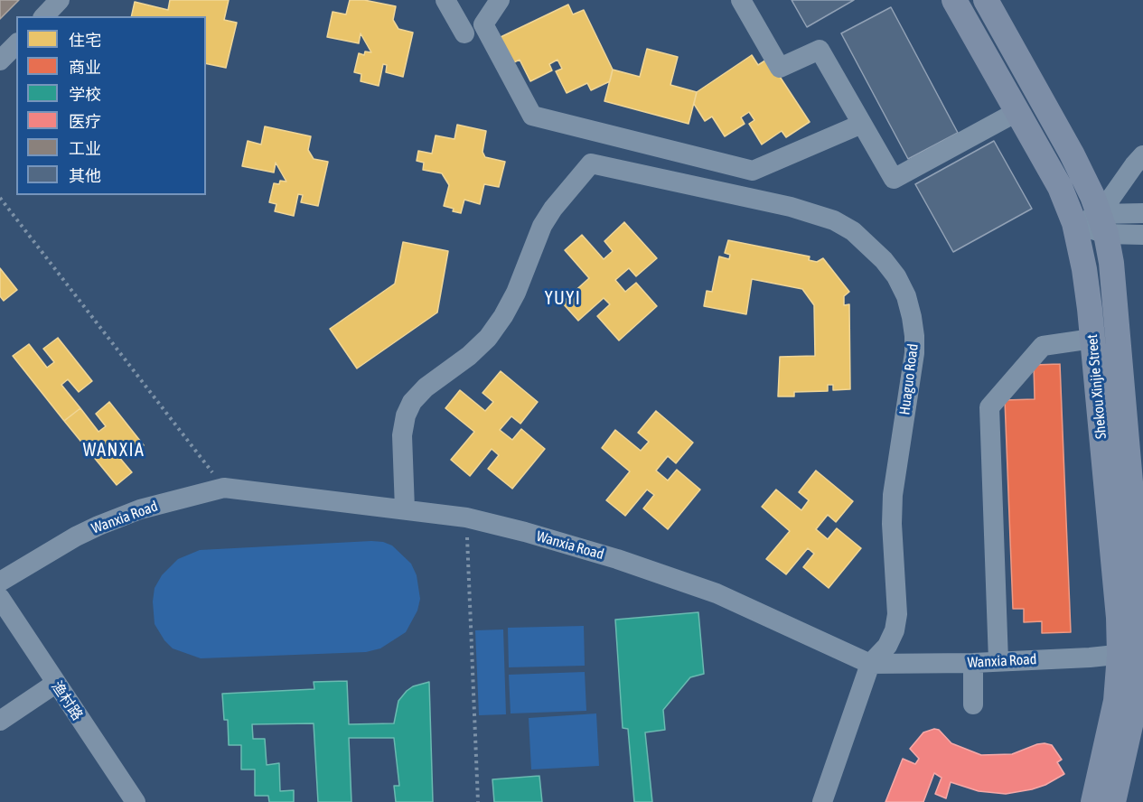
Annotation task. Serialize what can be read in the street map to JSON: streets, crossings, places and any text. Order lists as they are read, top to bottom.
{
  "streets": {
    "main road": ["Shekou Xinjie Street"],
    "street": ["Huaguo Road", "Wanxia Road", "渔村路"]
  },
  "crossings": [
    ["Huaguo Road", "Wanxia Road"],
    ["Shekou Xinjie Street", "Wanxia Road"]
  ],
  "districts": ["YUYI", "WANXIA"],
  "legend": [
    "住宅",
    "商业",
    "学校",
    "医疗",
    "工业",
    "其他"
  ]
}
